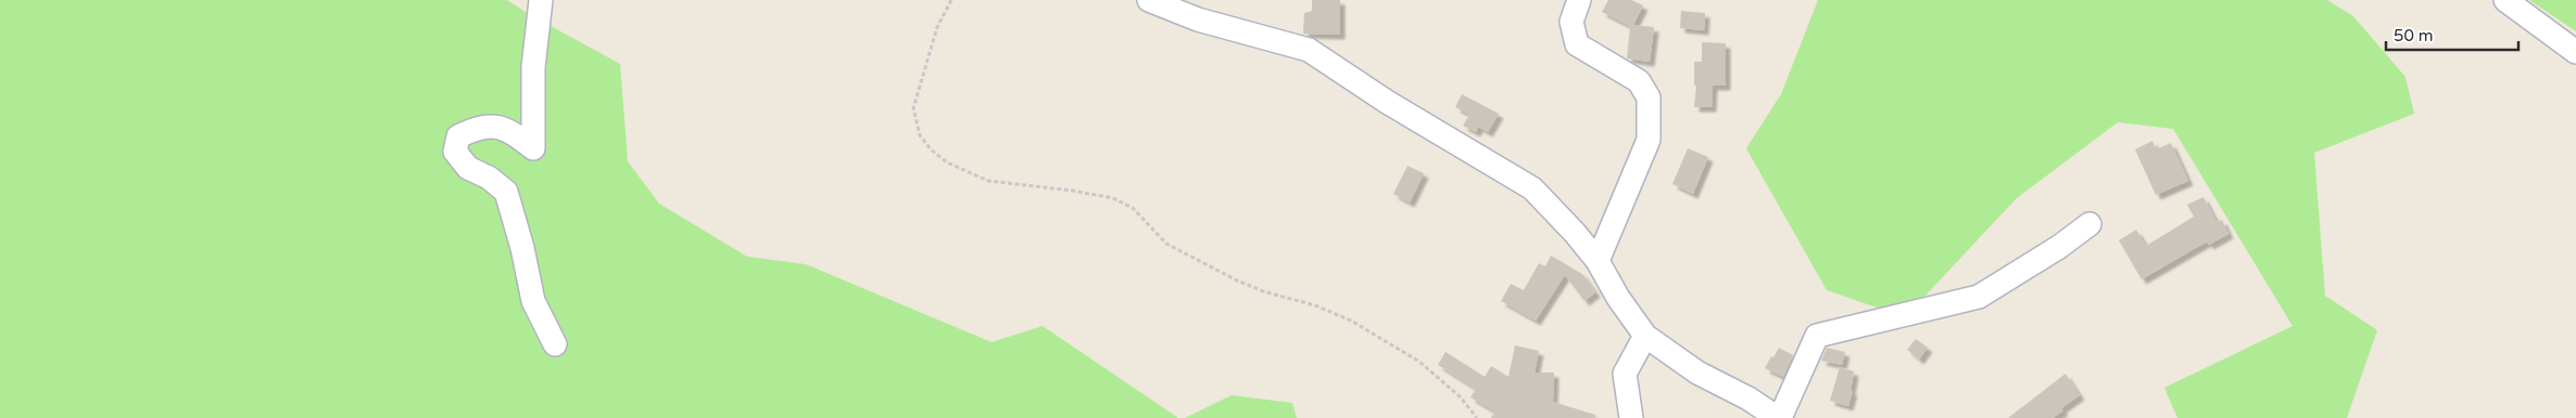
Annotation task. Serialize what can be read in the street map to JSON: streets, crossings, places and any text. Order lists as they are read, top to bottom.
{
  "scale_bar": "50 m"
}
